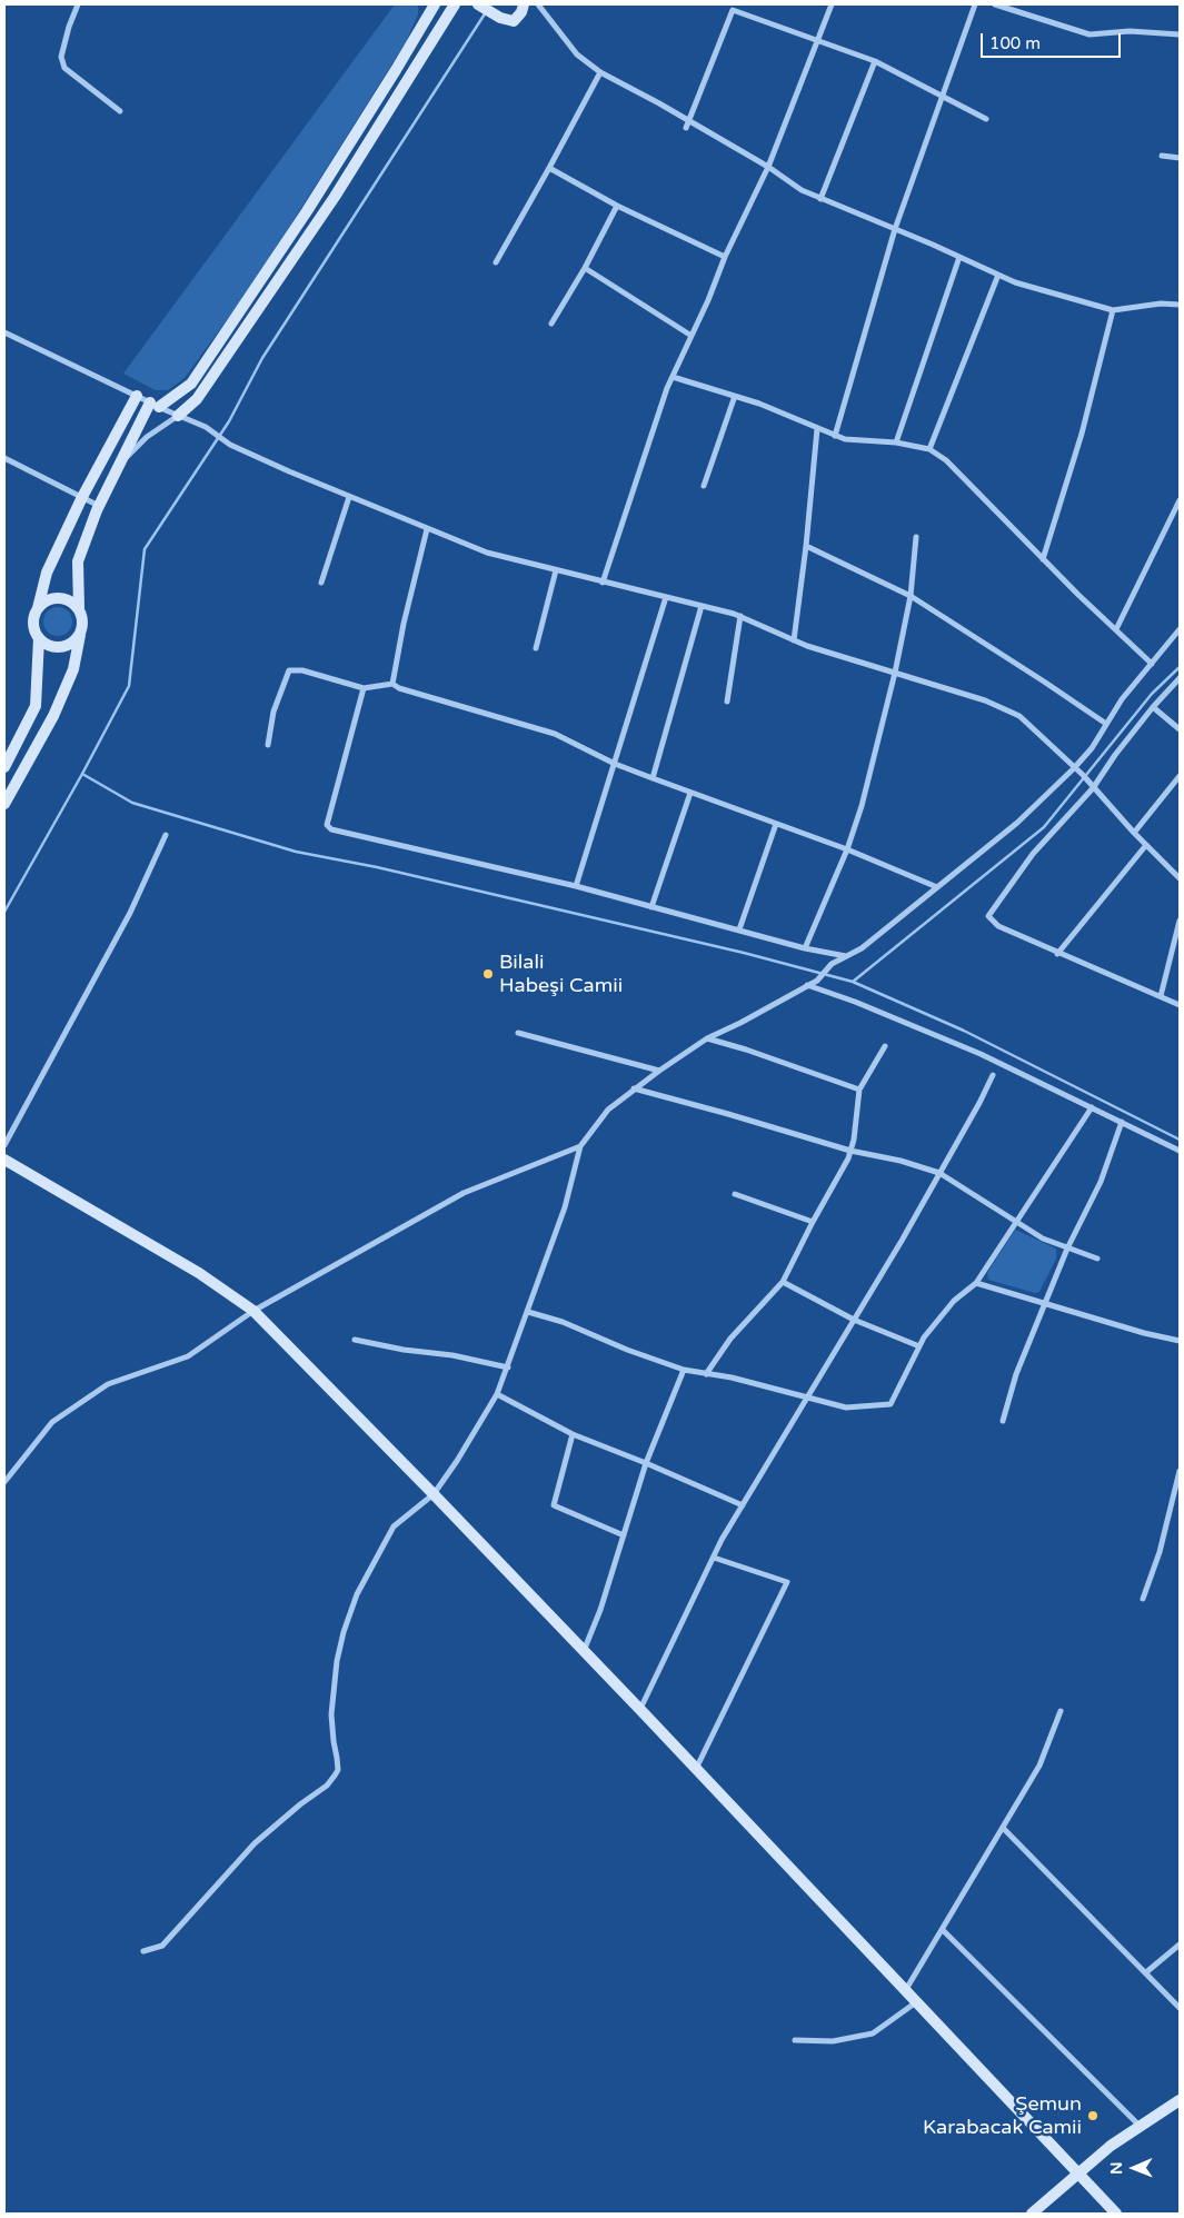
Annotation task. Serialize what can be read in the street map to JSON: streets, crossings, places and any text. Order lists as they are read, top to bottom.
{
  "places": ["Bilali Habeşi Camii", "Şemun Karabacak Camii"],
  "scale_bar": "100 m",
  "north": "left"
}
